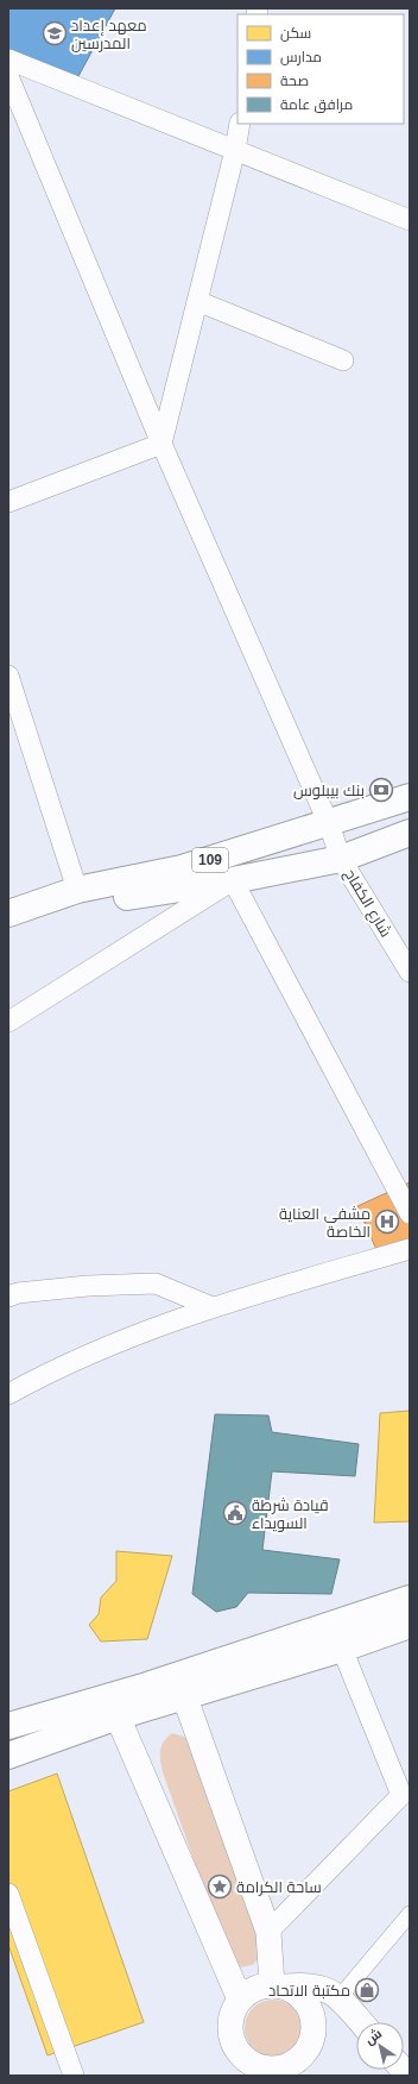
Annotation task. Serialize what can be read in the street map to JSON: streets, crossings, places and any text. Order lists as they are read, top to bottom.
{
  "streets": {
    "main road": ["109"],
    "street": ["شارع الكفاح"]
  },
  "crossings": [
    ["109", "شارع الكفاح"]
  ],
  "places": {
    "school or university": ["معهد إعداد المدرسين"],
    "bank": ["بنك بيبلوس"],
    "hospital": ["مشفى العناية الخاصة"],
    "public building": ["قيادة شرطة السويداء"],
    "place": ["ساحة الكرامة"],
    "shop": ["مكتبة الاتحاد"]
  },
  "legend": [
    "سكن",
    "مدارس",
    "صحة",
    "مرافق عامة"
  ],
  "north": "top left"
}
